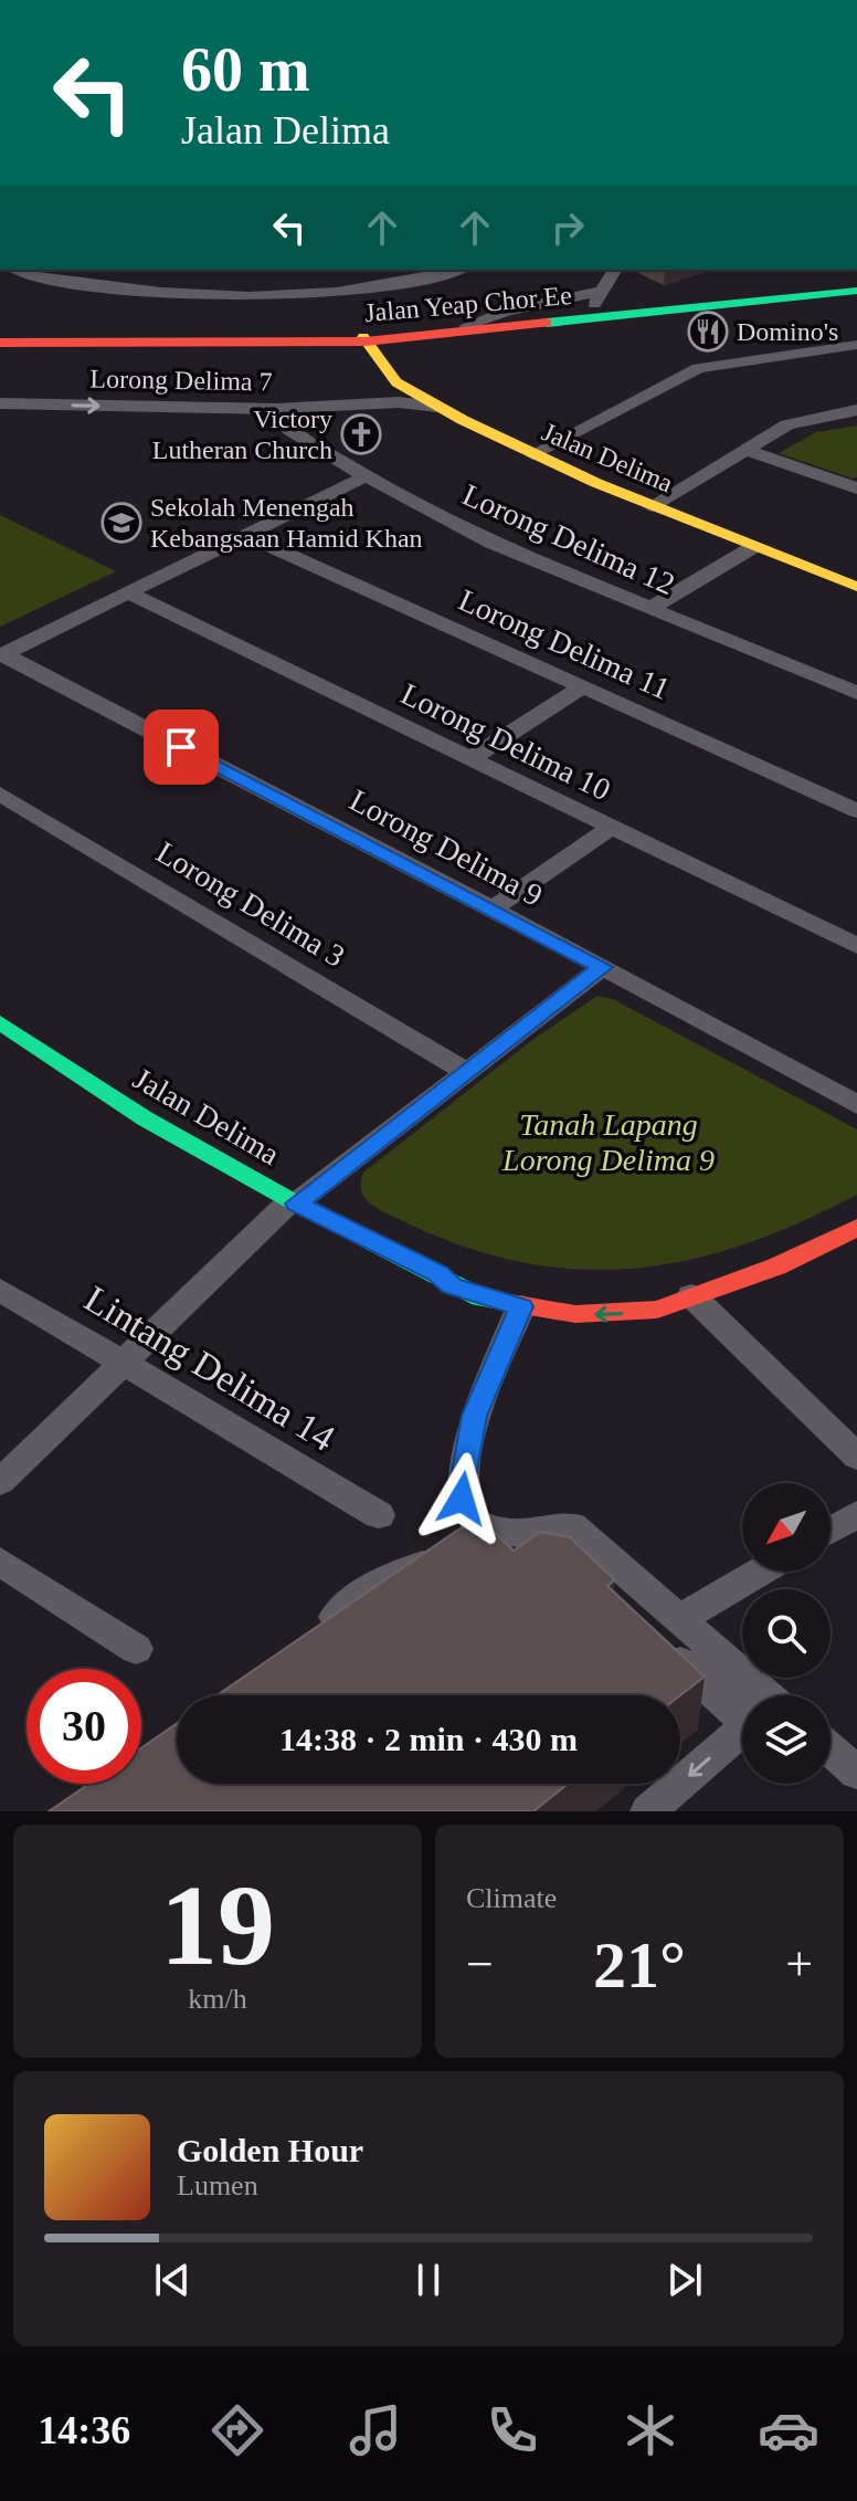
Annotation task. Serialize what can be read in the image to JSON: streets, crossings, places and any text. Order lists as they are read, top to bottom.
{
  "streets": {
    "main road": ["Jalan Yeap Chor Ee", "Jalan Delima"],
    "street": [
      "Lorong Delima 7",
      "Lorong Delima 12",
      "Lorong Delima 11",
      "Lorong Delima 10",
      "Lorong Delima 9",
      "Lorong Delima 3",
      "Lintang Delima 14"
    ]
  },
  "crossings": [
    ["Jalan Yeap Chor Ee", "Jalan Delima"],
    ["Lorong Delima 7", "Jalan Delima"],
    ["Lorong Delima 7", "Lorong Delima 12"]
  ],
  "parks": ["Tanah Lapang Lorong Delima 9"],
  "places": {
    "restaurant": ["Domino's"],
    "church": ["Victory Lutheran Church"],
    "school or university": ["Sekolah Menengah Kebangsaan Hamid Khan"]
  },
  "north": "bottom left",
  "page": {
    "turn": ["60 m", "Jalan Delima"],
    "limit": "30",
    "trip": "14:38 · 2 min · 430 m",
    "tile": [
      ["19", "km/h"],
      "Climate"
    ],
    "heat": ["−", "21°", "+"],
    "song": ["Golden Hour", "Lumen"],
    "tabs": "14:36"
  }
}
